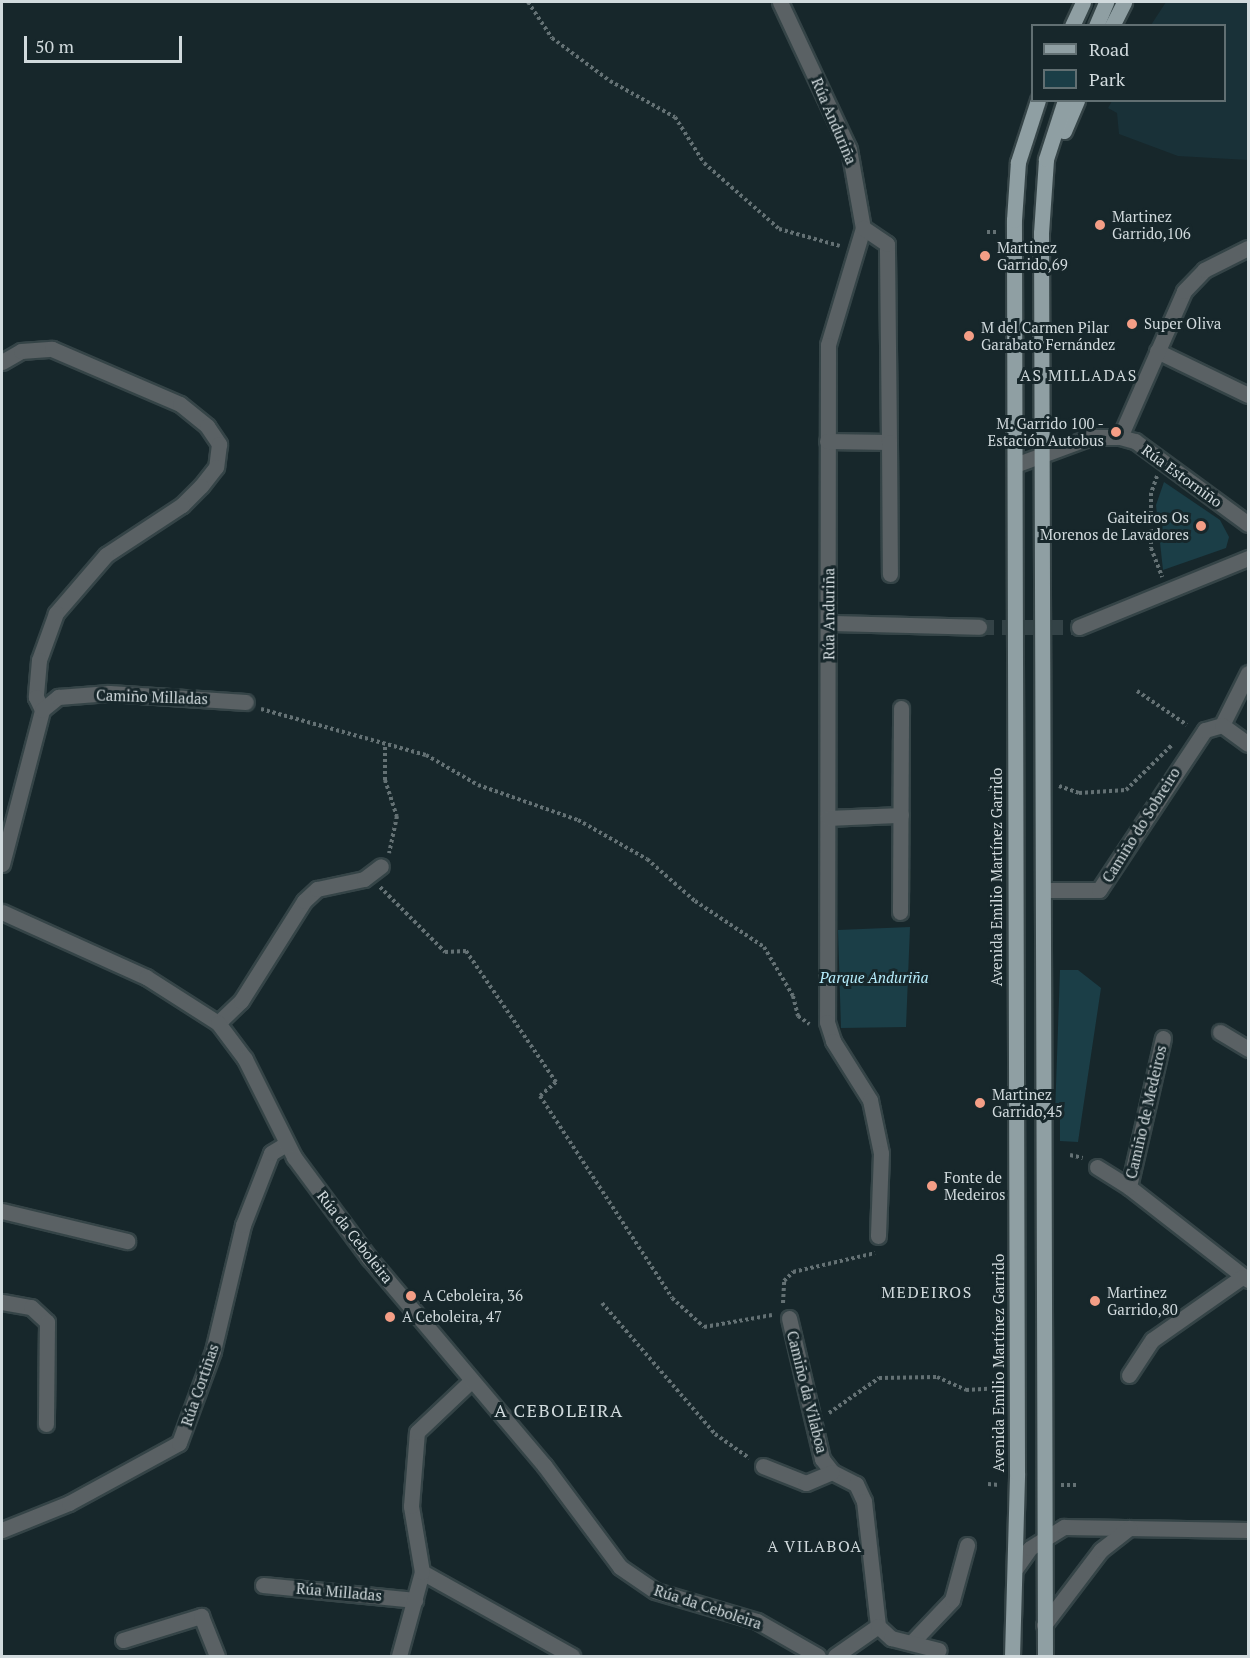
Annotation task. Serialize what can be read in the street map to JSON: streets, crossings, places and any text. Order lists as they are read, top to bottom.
{
  "streets": {
    "main road": ["Avenida Emilio Martínez Garrido"],
    "street": [
      "Rúa Anduriña",
      "Rúa Estorniño",
      "Camiño Milladas",
      "Camiño do Sobreiro",
      "Camiño de Medeiros",
      "Rúa da Ceboleira",
      "Rúa Cortiñas",
      "Camiño da Vilaboa",
      "Rúa Milladas"
    ]
  },
  "crossings": [
    ["Rúa da Ceboleira", "Rúa Cortiñas"]
  ],
  "districts": [
    "AS MILLADAS",
    "MEDEIROS",
    "A CEBOLEIRA",
    "A VILABOA"
  ],
  "parks": ["Parque Anduriña"],
  "places": [
    "Martinez Garrido,106",
    "Martinez Garrido,69",
    "Super Oliva",
    "M del Carmen Pilar Garabato Fernández",
    "M. Garrido 100 - Estación Autobus",
    "Gaiteiros Os Morenos de Lavadores",
    "Martinez Garrido,45",
    "Fonte de Medeiros",
    "A Ceboleira, 36",
    "Martinez Garrido,80",
    "A Ceboleira, 47"
  ],
  "legend": ["Road", "Park"],
  "scale_bar": "50 m"
}
